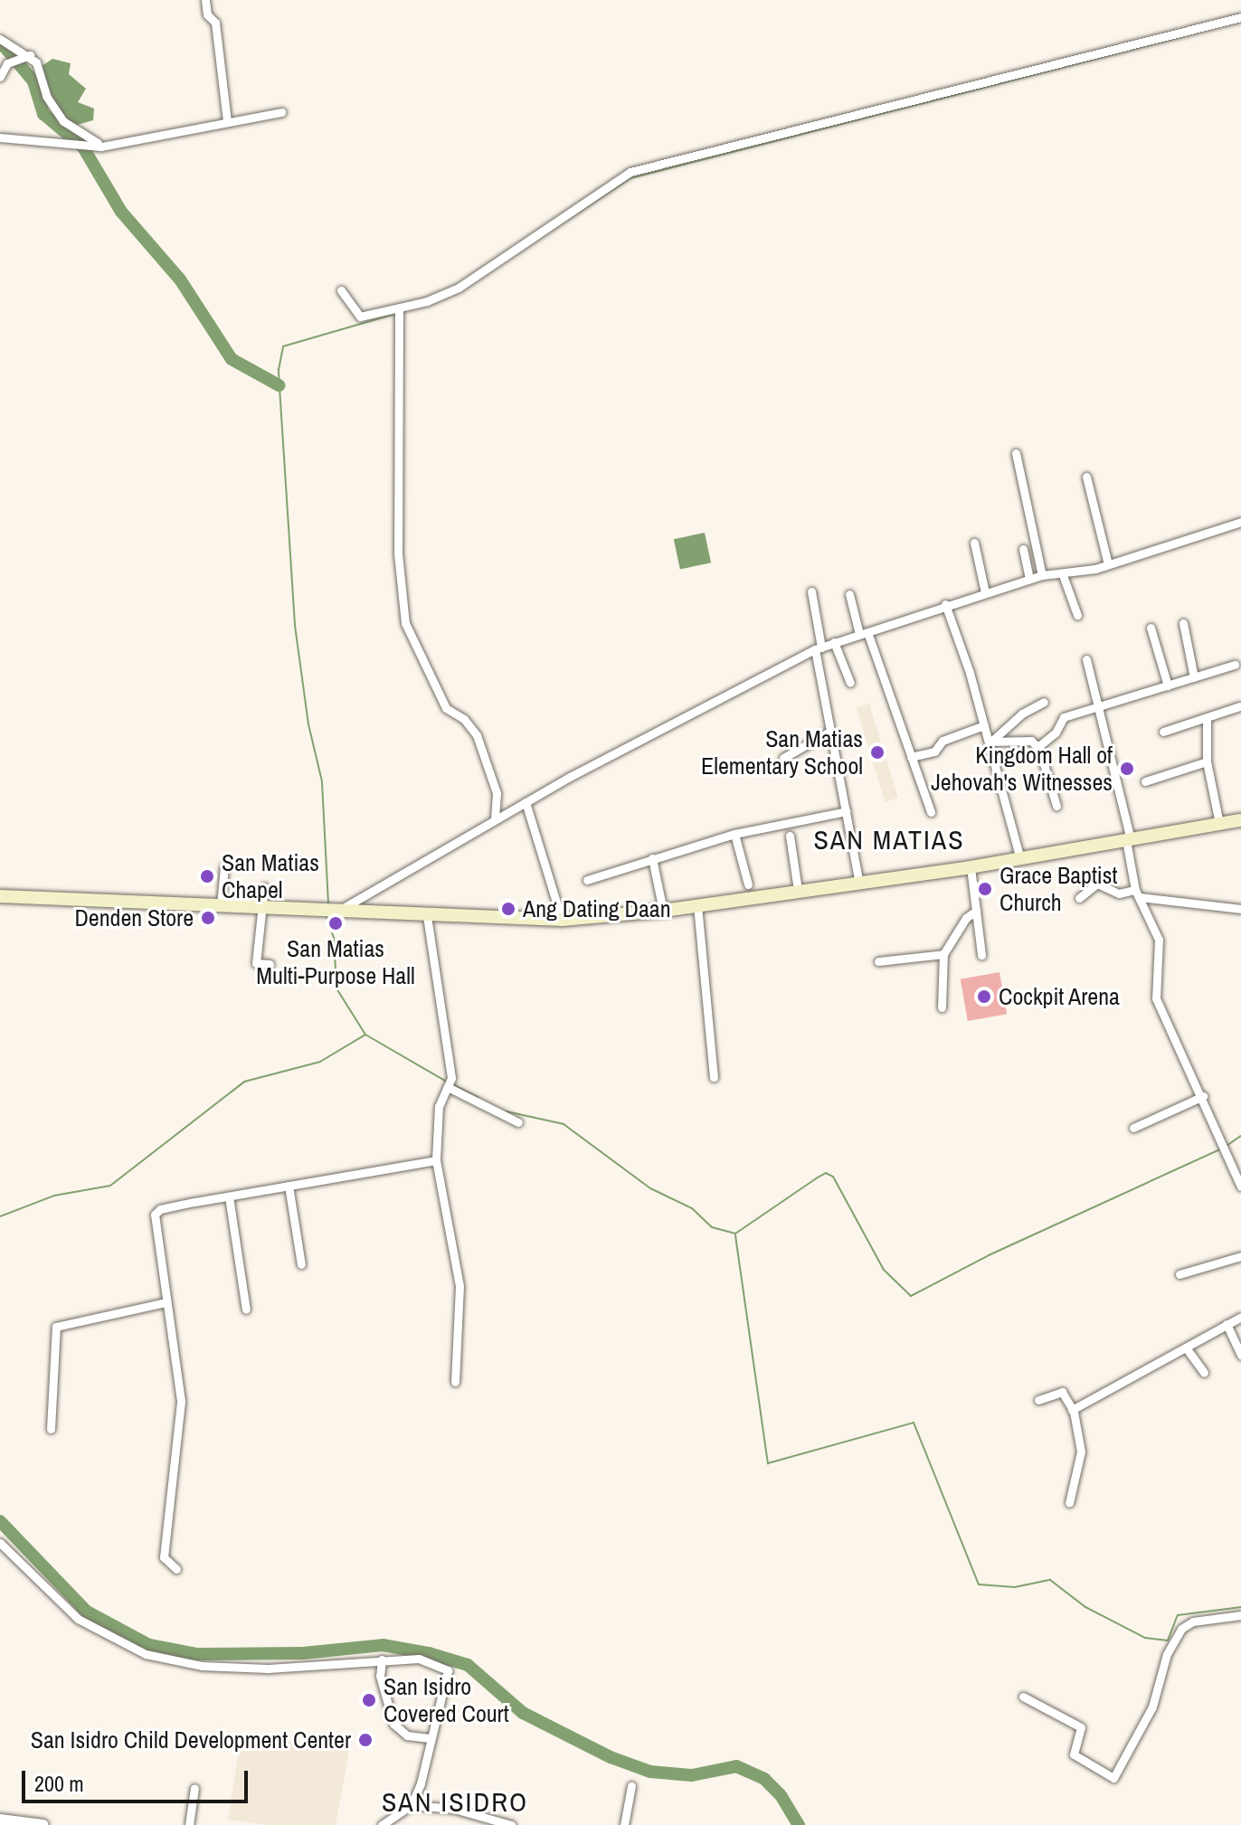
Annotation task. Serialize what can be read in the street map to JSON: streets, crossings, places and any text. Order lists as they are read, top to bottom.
{
  "districts": ["SAN MATIAS", "SAN ISIDRO"],
  "places": [
    "San Matias Elementary School",
    "Kingdom Hall of Jehovah's Witnesses",
    "San Matias Chapel",
    "Grace Baptist Church",
    "Ang Dating Daan",
    "Denden Store",
    "San Matias Multi-Purpose Hall",
    "Cockpit Arena",
    "San Isidro Covered Court",
    "San Isidro Child Development Center"
  ],
  "scale_bar": "200 m"
}
